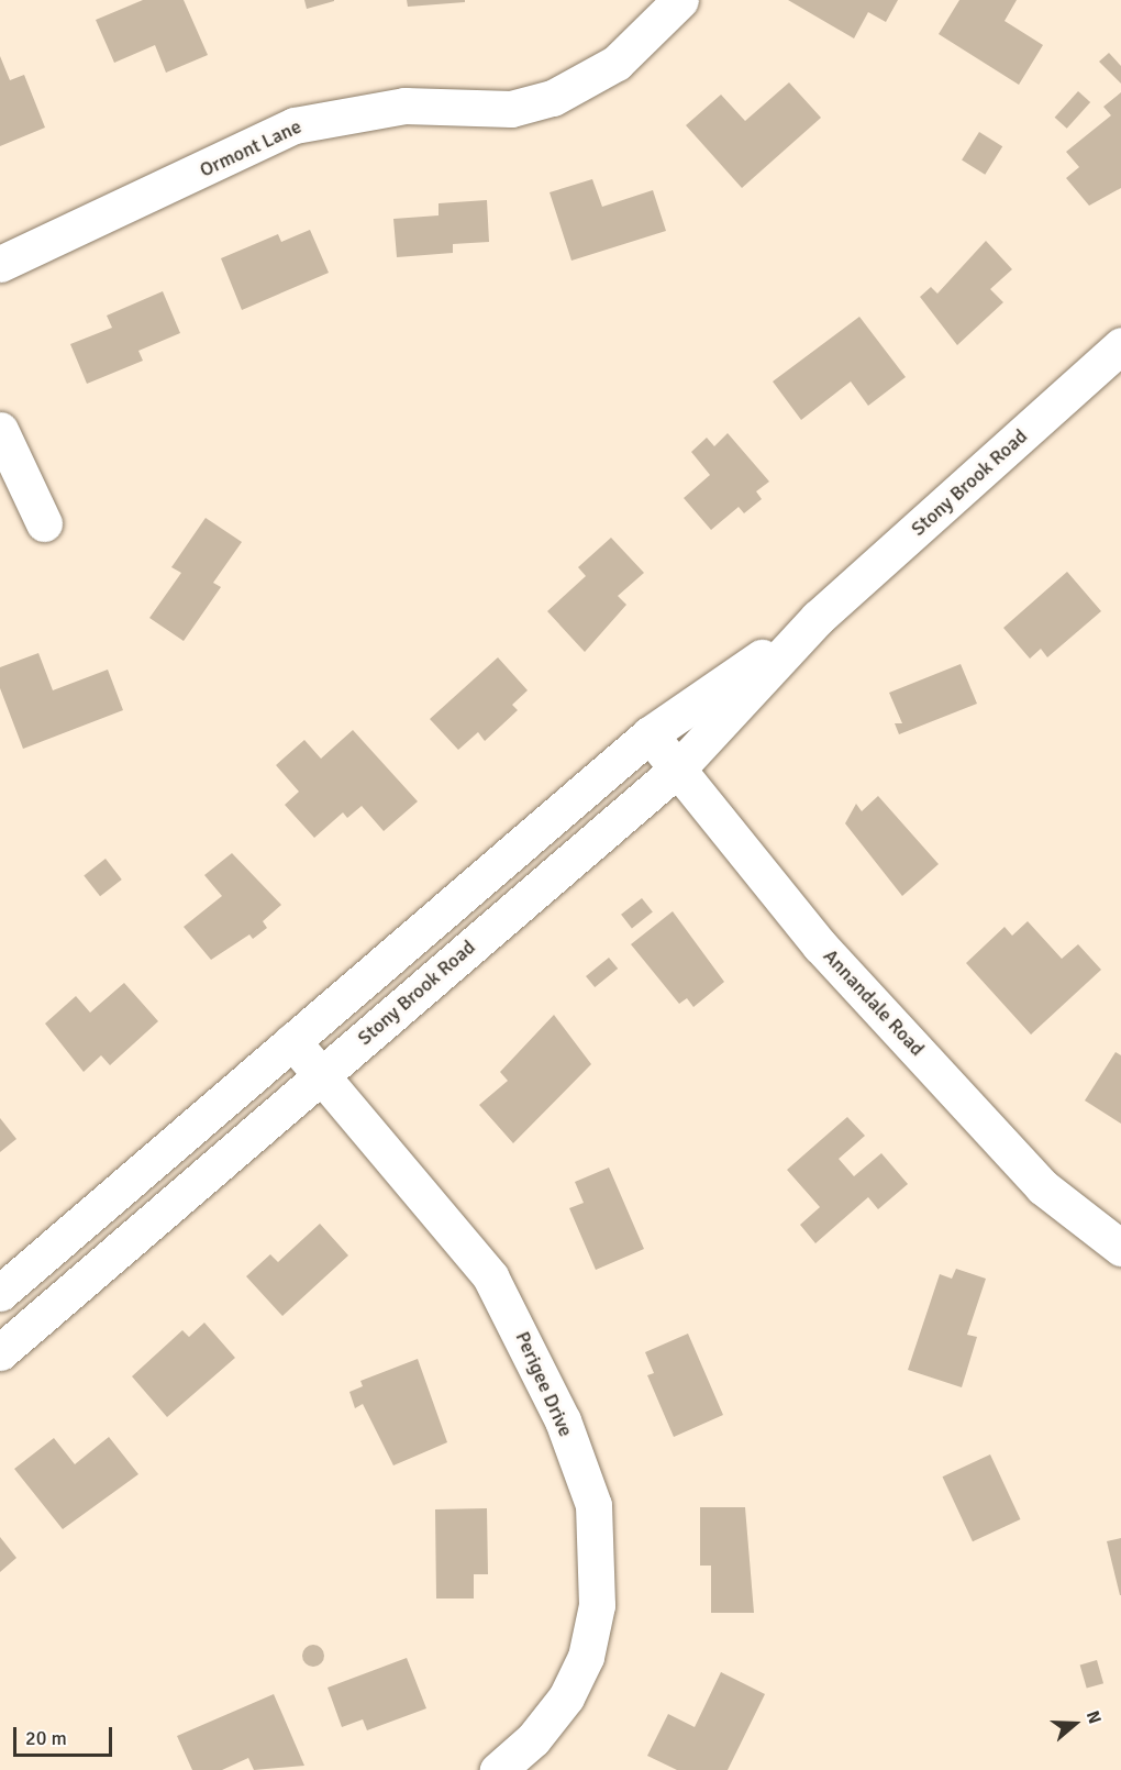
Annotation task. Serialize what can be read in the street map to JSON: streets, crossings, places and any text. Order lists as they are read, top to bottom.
{
  "streets": {
    "main road": [
      "Ormont Lane",
      "Stony Brook Road",
      "Annandale Road",
      "Perigee Drive"
    ]
  },
  "crossings": [
    ["Stony Brook Road", "Annandale Road"],
    ["Stony Brook Road", "Perigee Drive"]
  ],
  "scale_bar": "20 m",
  "north": "right"
}
